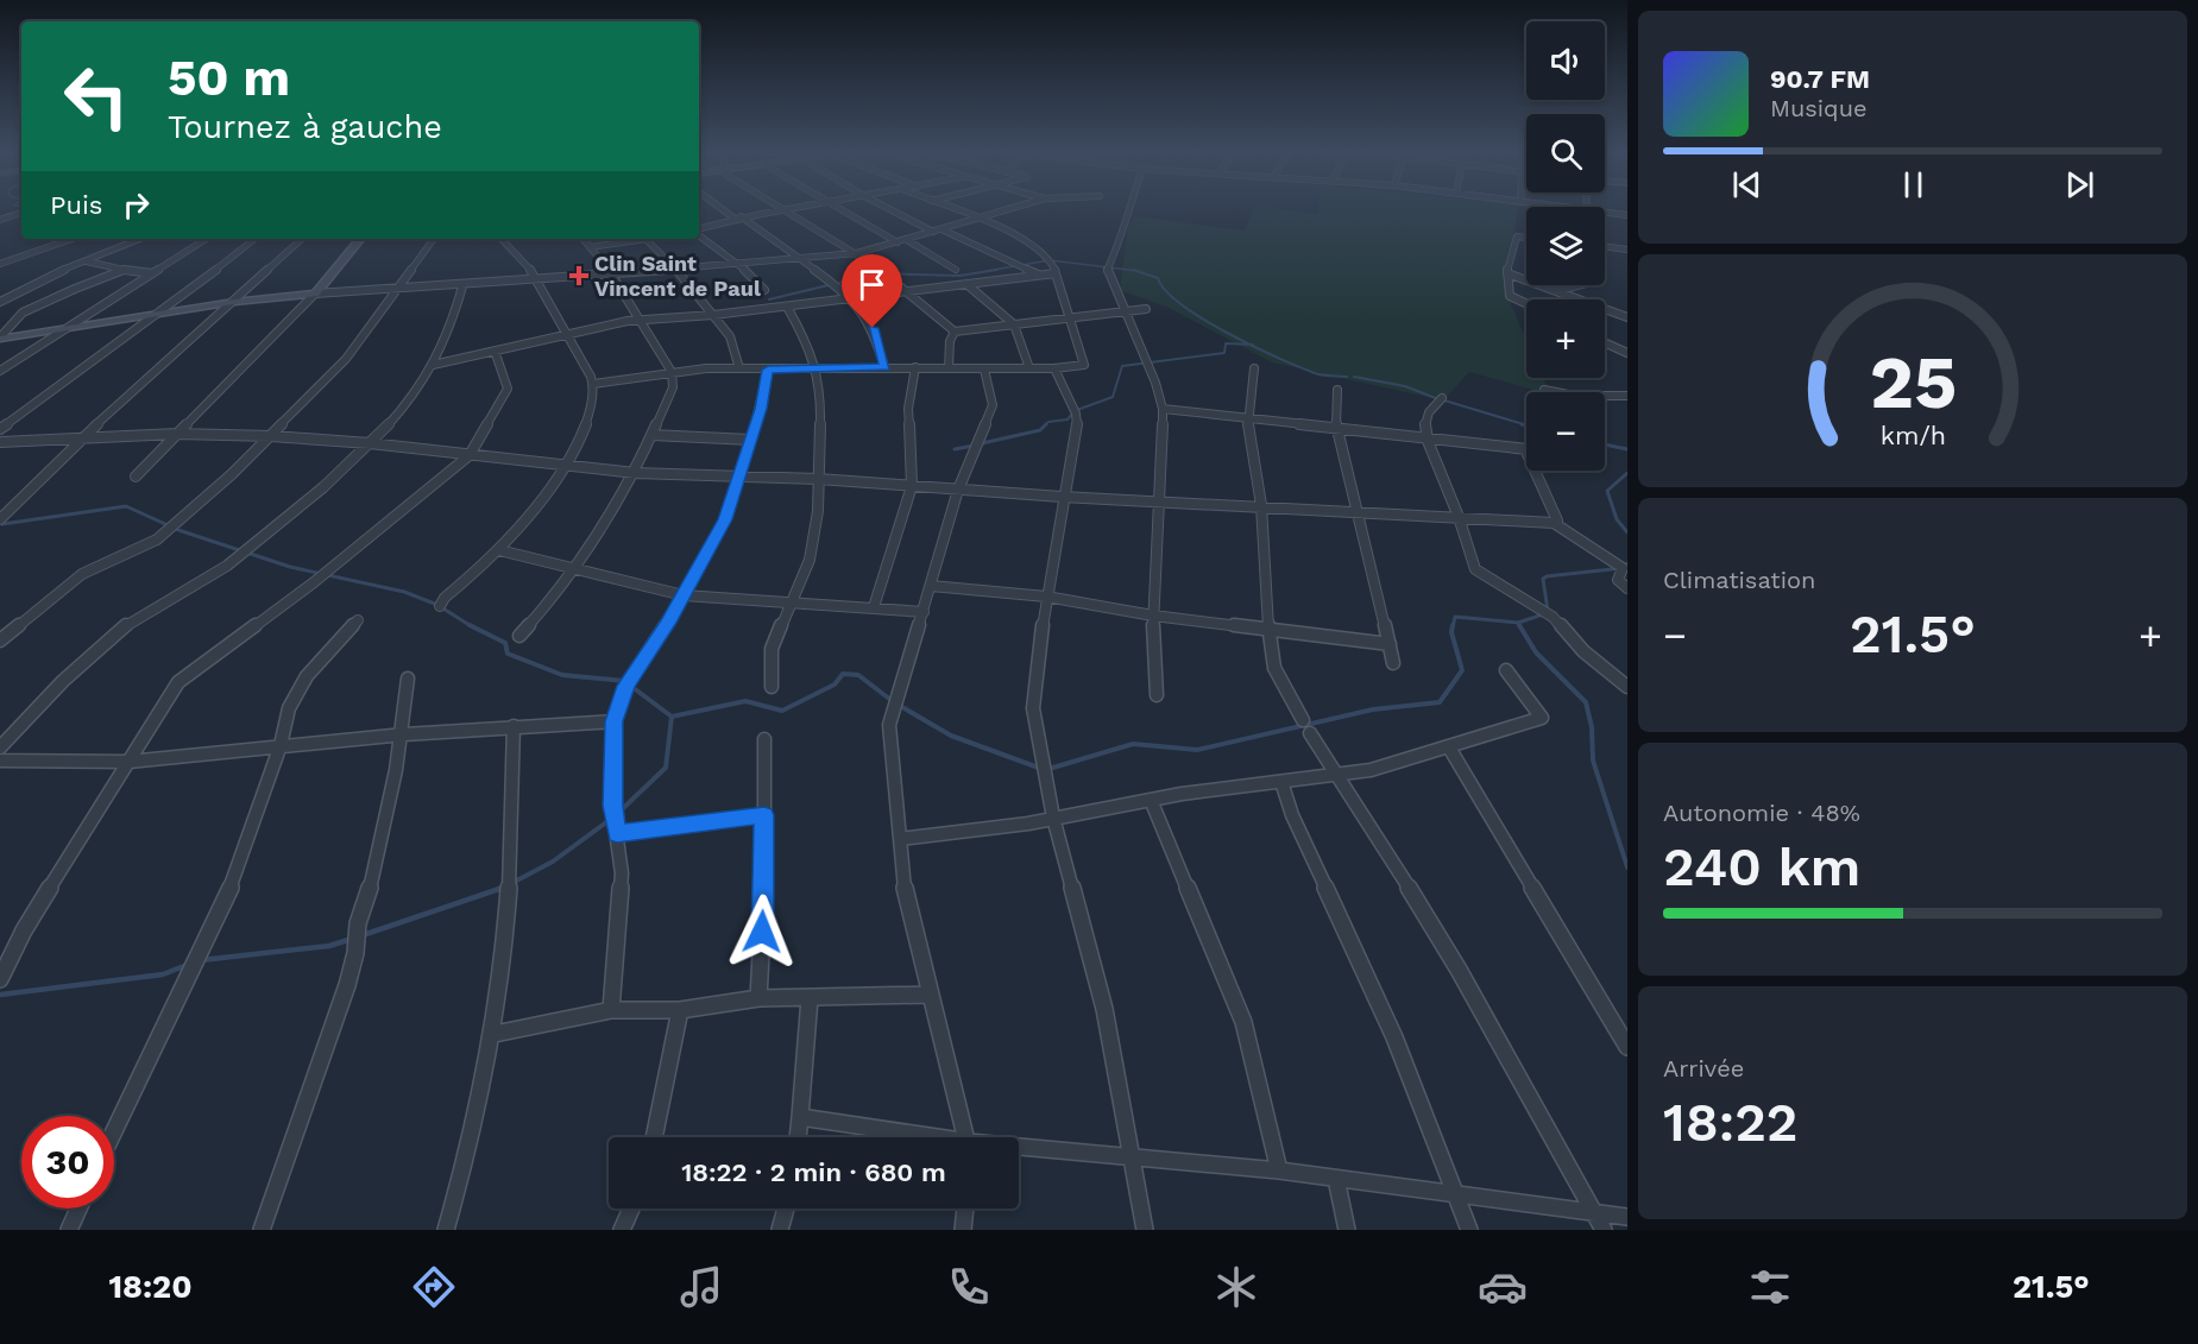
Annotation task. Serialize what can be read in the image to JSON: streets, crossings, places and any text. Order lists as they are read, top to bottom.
{
  "places": {
    "health": ["Clin Saint Vincent de Paul"]
  },
  "page": {
    "map_buttons": ["+", "−"],
    "turn": ["50 m", "Tournez à gauche"],
    "song": ["90.7 FM", "Musique"],
    "then": "Puis",
    "tile": [
      "Climatisation",
      ["Autonomie · 48%", "240 km"],
      ["Arrivée", "18:22"]
    ],
    "heat": ["−", "21.5°", "+"],
    "limit": "30",
    "trip": "18:22 · 2 min · 680 m",
    "tabs": ["18:20", "21.5°"],
    "gauge": ["25", "km/h"]
  }
}
